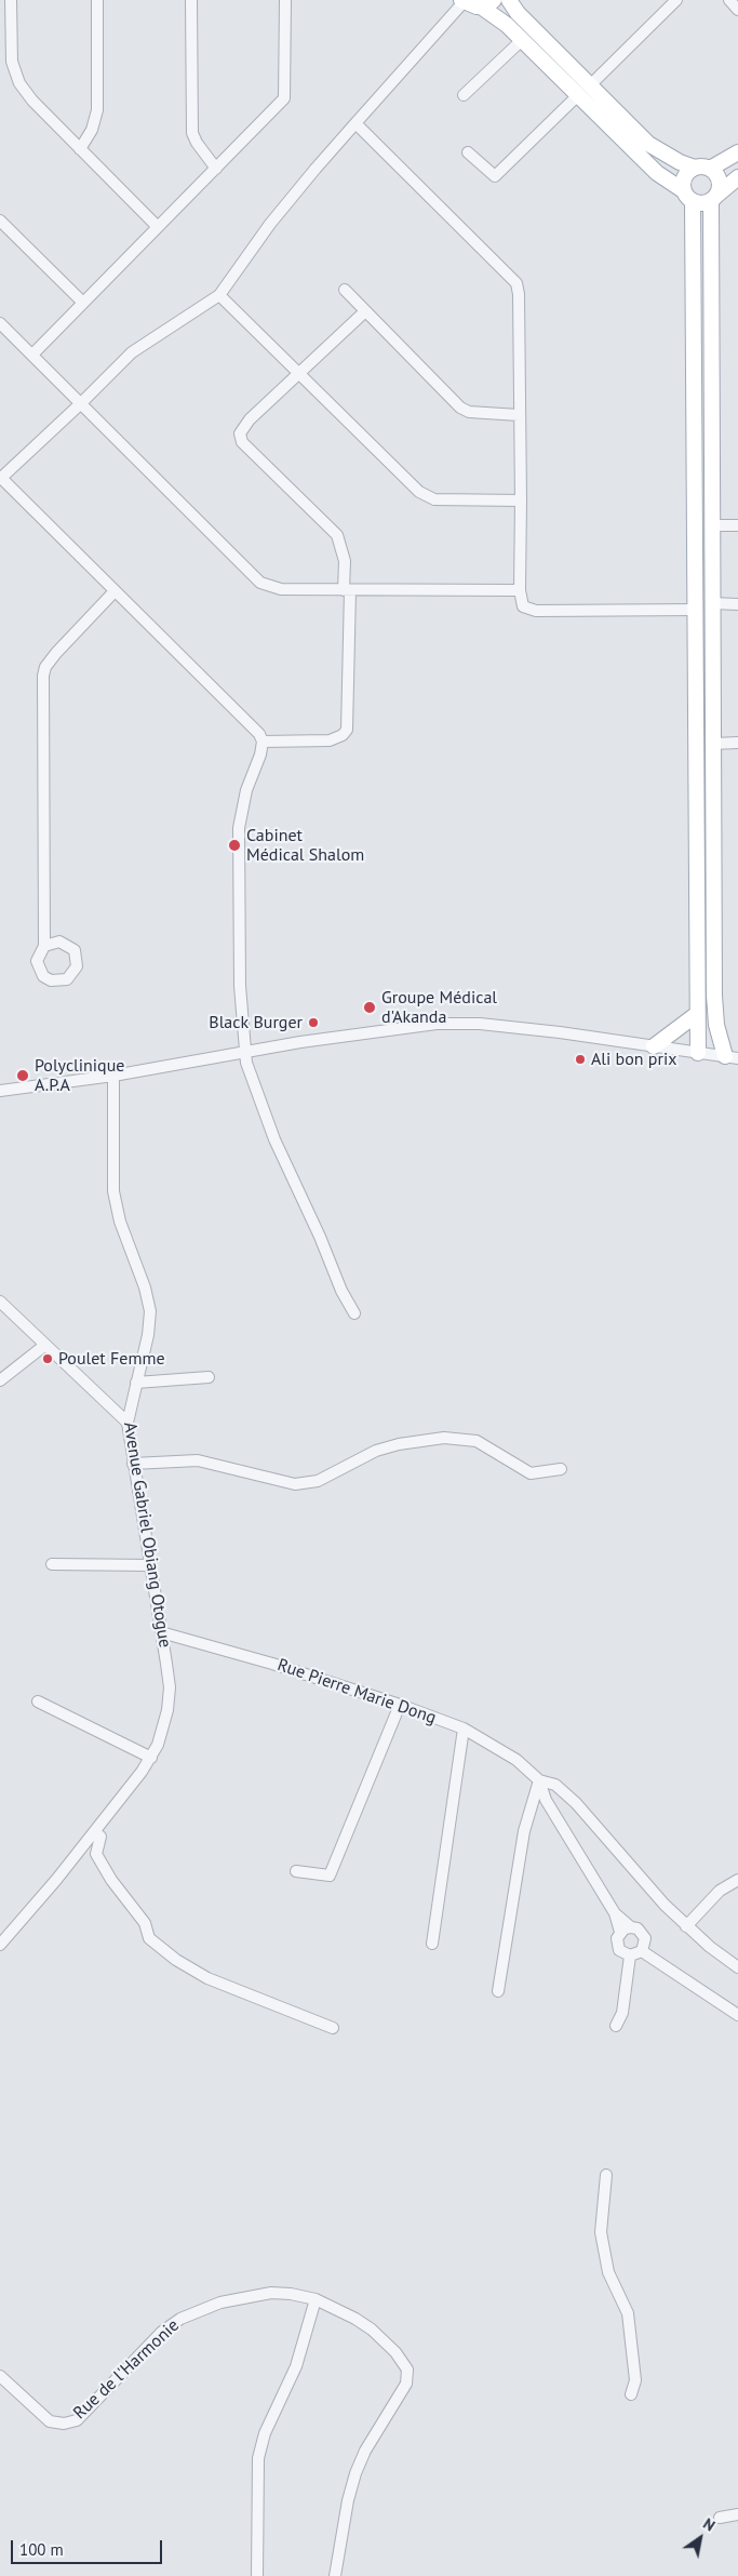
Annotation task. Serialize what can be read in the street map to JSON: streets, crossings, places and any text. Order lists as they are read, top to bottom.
{
  "streets": {
    "street": ["Avenue Gabriel Obiang Otogue", "Rue Pierre Marie Dong", "Rue de l'Harmonie"]
  },
  "crossings": [
    ["Avenue Gabriel Obiang Otogue", "Rue Pierre Marie Dong"]
  ],
  "places": [
    "Cabinet Médical Shalom",
    "Groupe Médical d'Akanda",
    "Black Burger",
    "Ali bon prix",
    "Polyclinique A.P.A",
    "Poulet Femme"
  ],
  "scale_bar": "100 m",
  "north": "top right"
}
